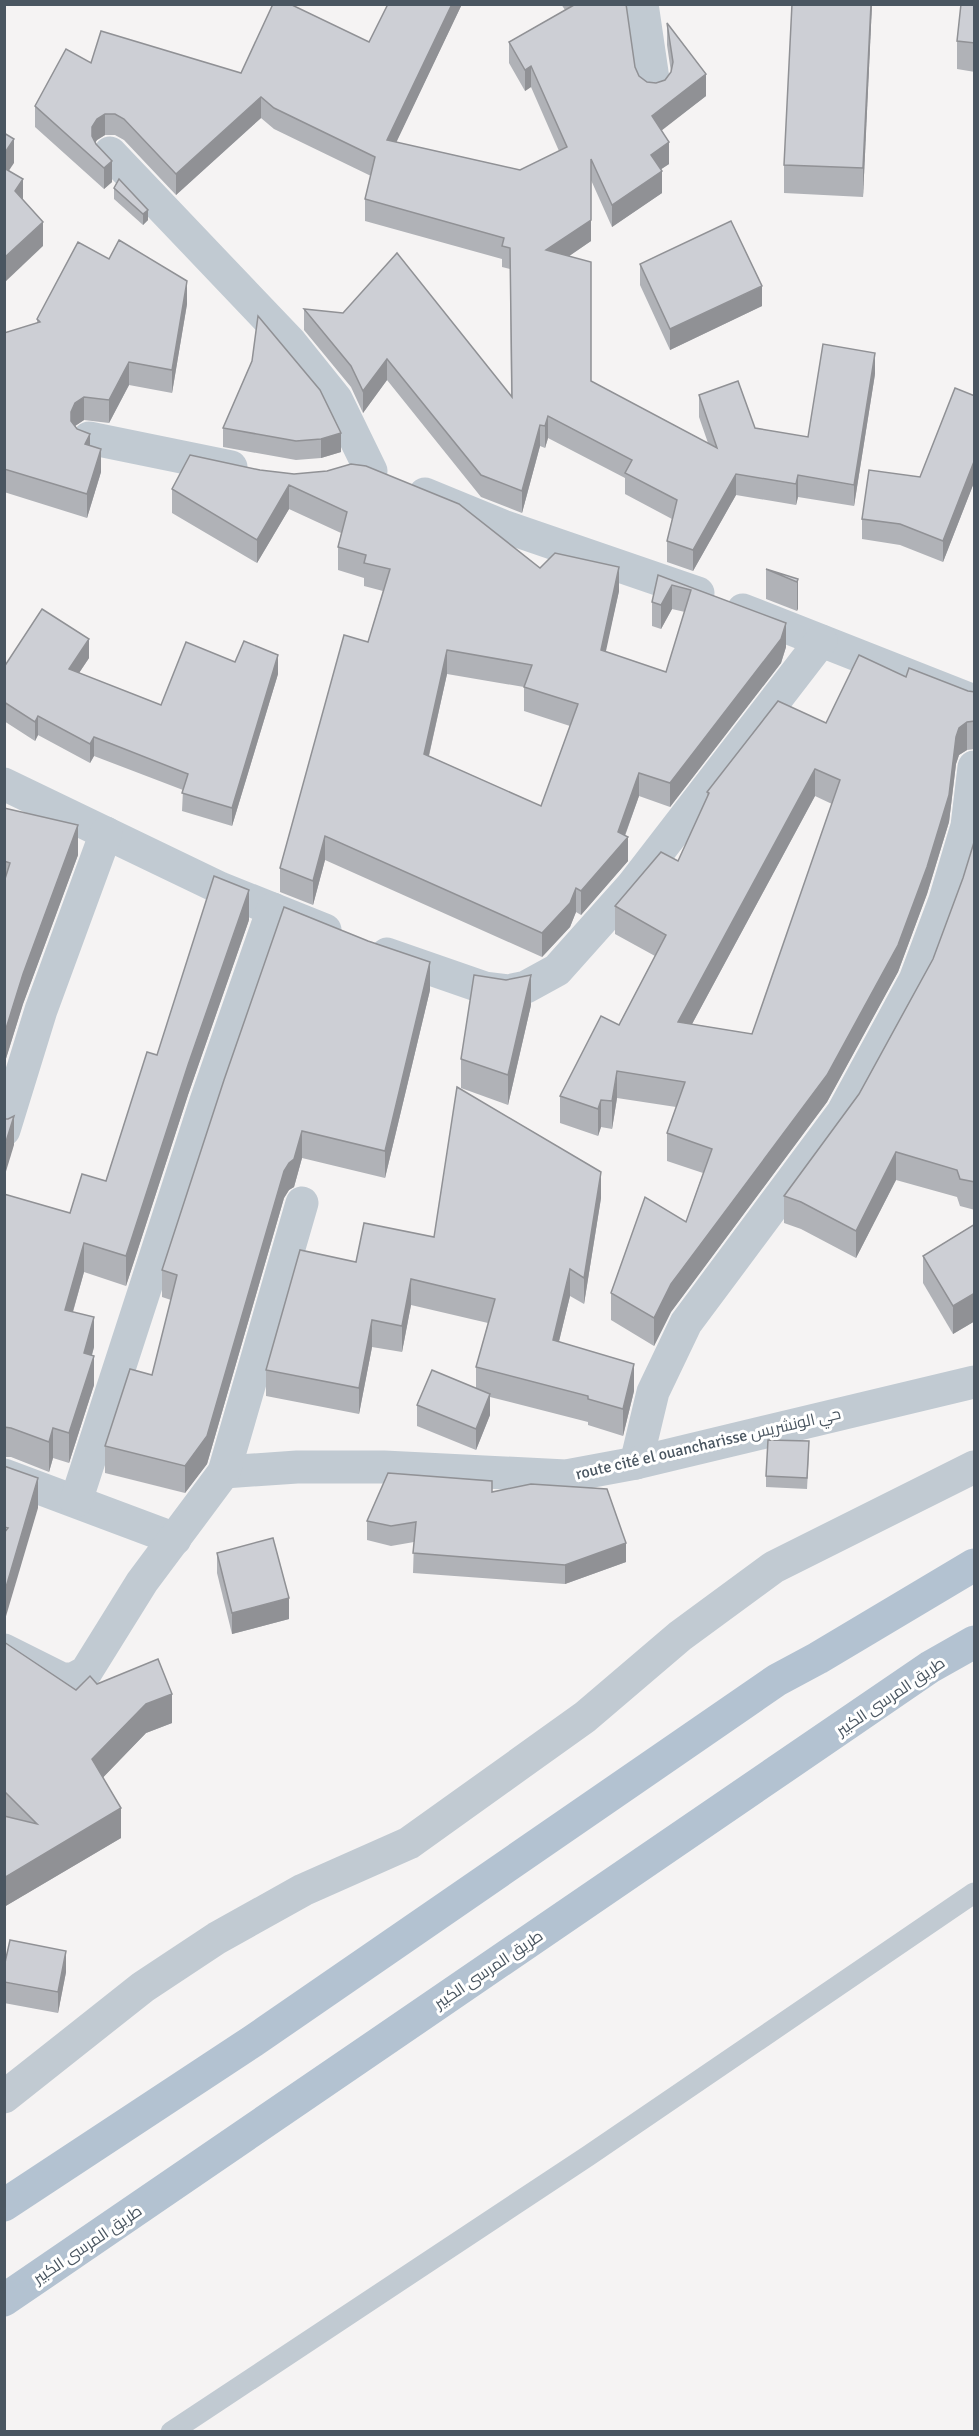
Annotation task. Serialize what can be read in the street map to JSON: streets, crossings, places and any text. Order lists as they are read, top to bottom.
{
  "streets": {
    "main road": ["طريق المرسى الكبير"],
    "street": ["route cité el ouancharisse حي الونشريس"]
  }
}
